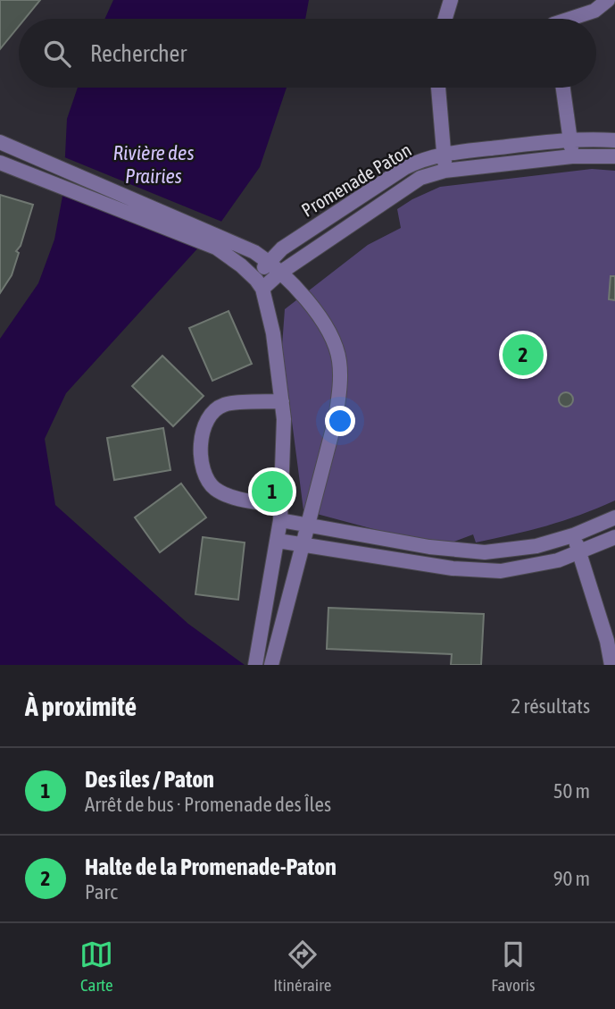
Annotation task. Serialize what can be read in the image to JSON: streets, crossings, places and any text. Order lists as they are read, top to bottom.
{
  "streets": {
    "street": ["Promenade Paton"]
  },
  "water": ["Rivière des Prairies"],
  "page": {
    "search": "Rechercher",
    "pins": ["2", "1"],
    "heading": ["À proximité", "2 résultats"],
    "list": [
      {
        "mark": "1",
        "name": "Des îles / Paton",
        "note": "Arrêt de bus · Promenade des Îles",
        "value": "50 m"
      },
      {
        "mark": "2",
        "name": "Halte de la Promenade-Paton",
        "note": "Parc",
        "value": "90 m"
      }
    ],
    "nav": ["Carte", "Itinéraire", "Favoris"]
  }
}
